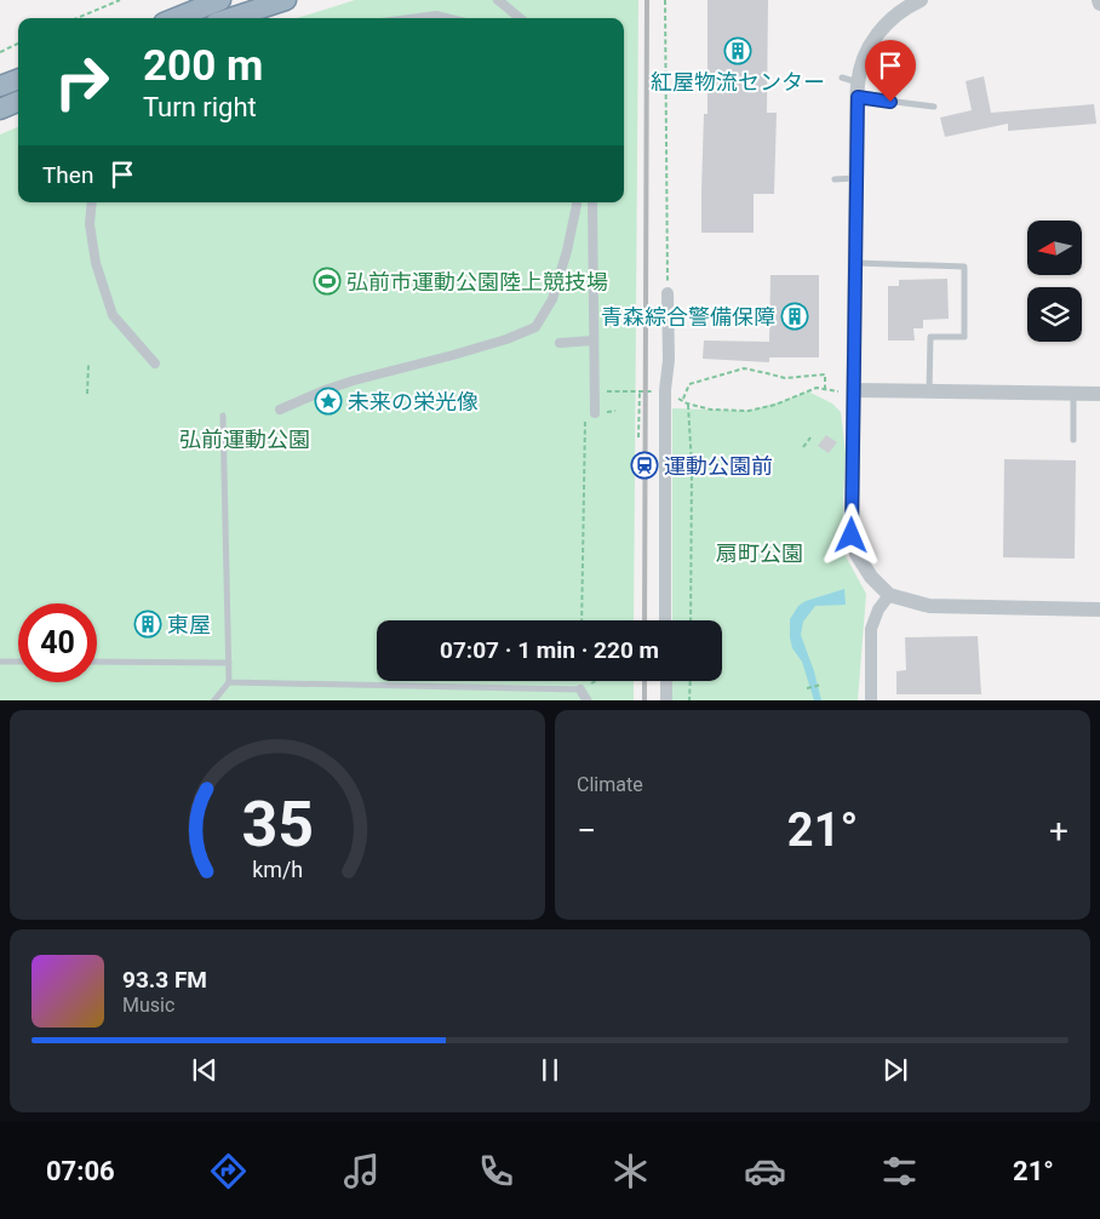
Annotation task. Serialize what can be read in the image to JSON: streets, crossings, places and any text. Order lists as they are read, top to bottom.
{
  "parks": ["弘前運動公園", "扇町公園"],
  "places": {
    "building": ["紅屋物流センター", "青森綜合警備保障", "東屋"],
    "sports": ["弘前市運動公園陸上競技場"],
    "place": ["未来の栄光像"],
    "station": ["運動公園前"]
  },
  "north": "left",
  "page": {
    "turn": ["200 m", "Turn right"],
    "then": "Then",
    "limit": "40",
    "trip": "07:07 · 1 min · 220 m",
    "tile": "Climate",
    "heat": ["−", "21°", "+"],
    "song": ["93.3 FM", "Music"],
    "tabs": ["07:06", "21°"],
    "gauge": ["35", "km/h"]
  }
}
